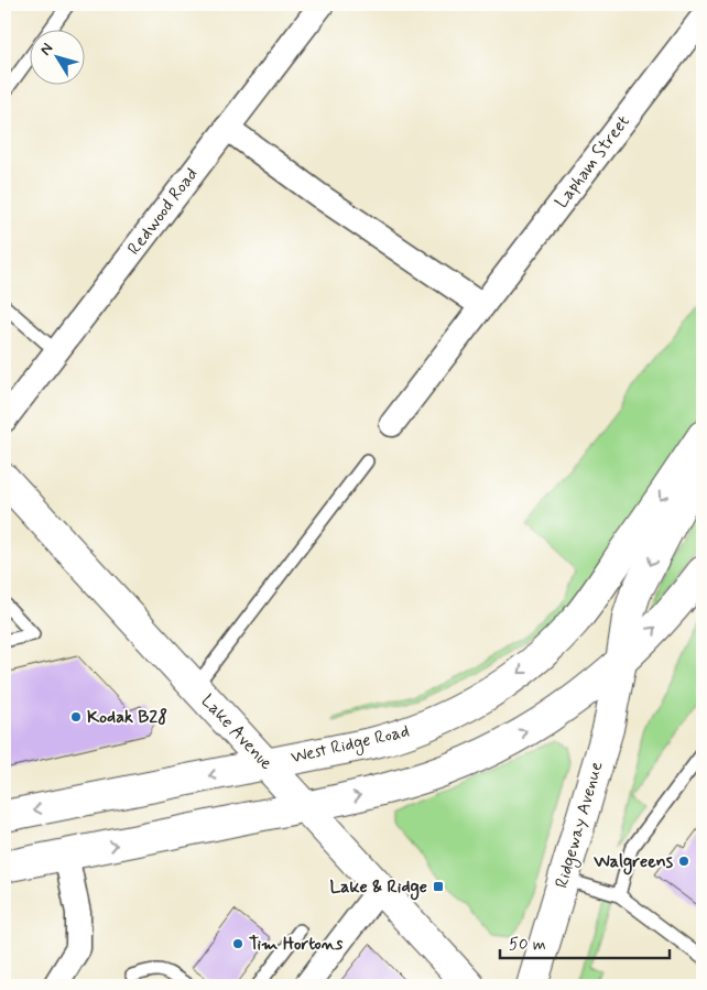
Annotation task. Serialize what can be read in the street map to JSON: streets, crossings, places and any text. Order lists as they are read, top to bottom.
{
  "streets": {
    "main road": ["Lake Avenue", "West Ridge Road", "Ridgeway Avenue"],
    "street": ["Lapham Street", "Redwood Road"]
  },
  "crossings": [
    ["Lake Avenue", "West Ridge Road"]
  ],
  "places": {
    "other": ["Kodak B28", "Walgreens", "Tim Hortons"],
    "transit": ["Lake & Ridge"]
  },
  "scale_bar": "50 m",
  "north": "top left"
}
